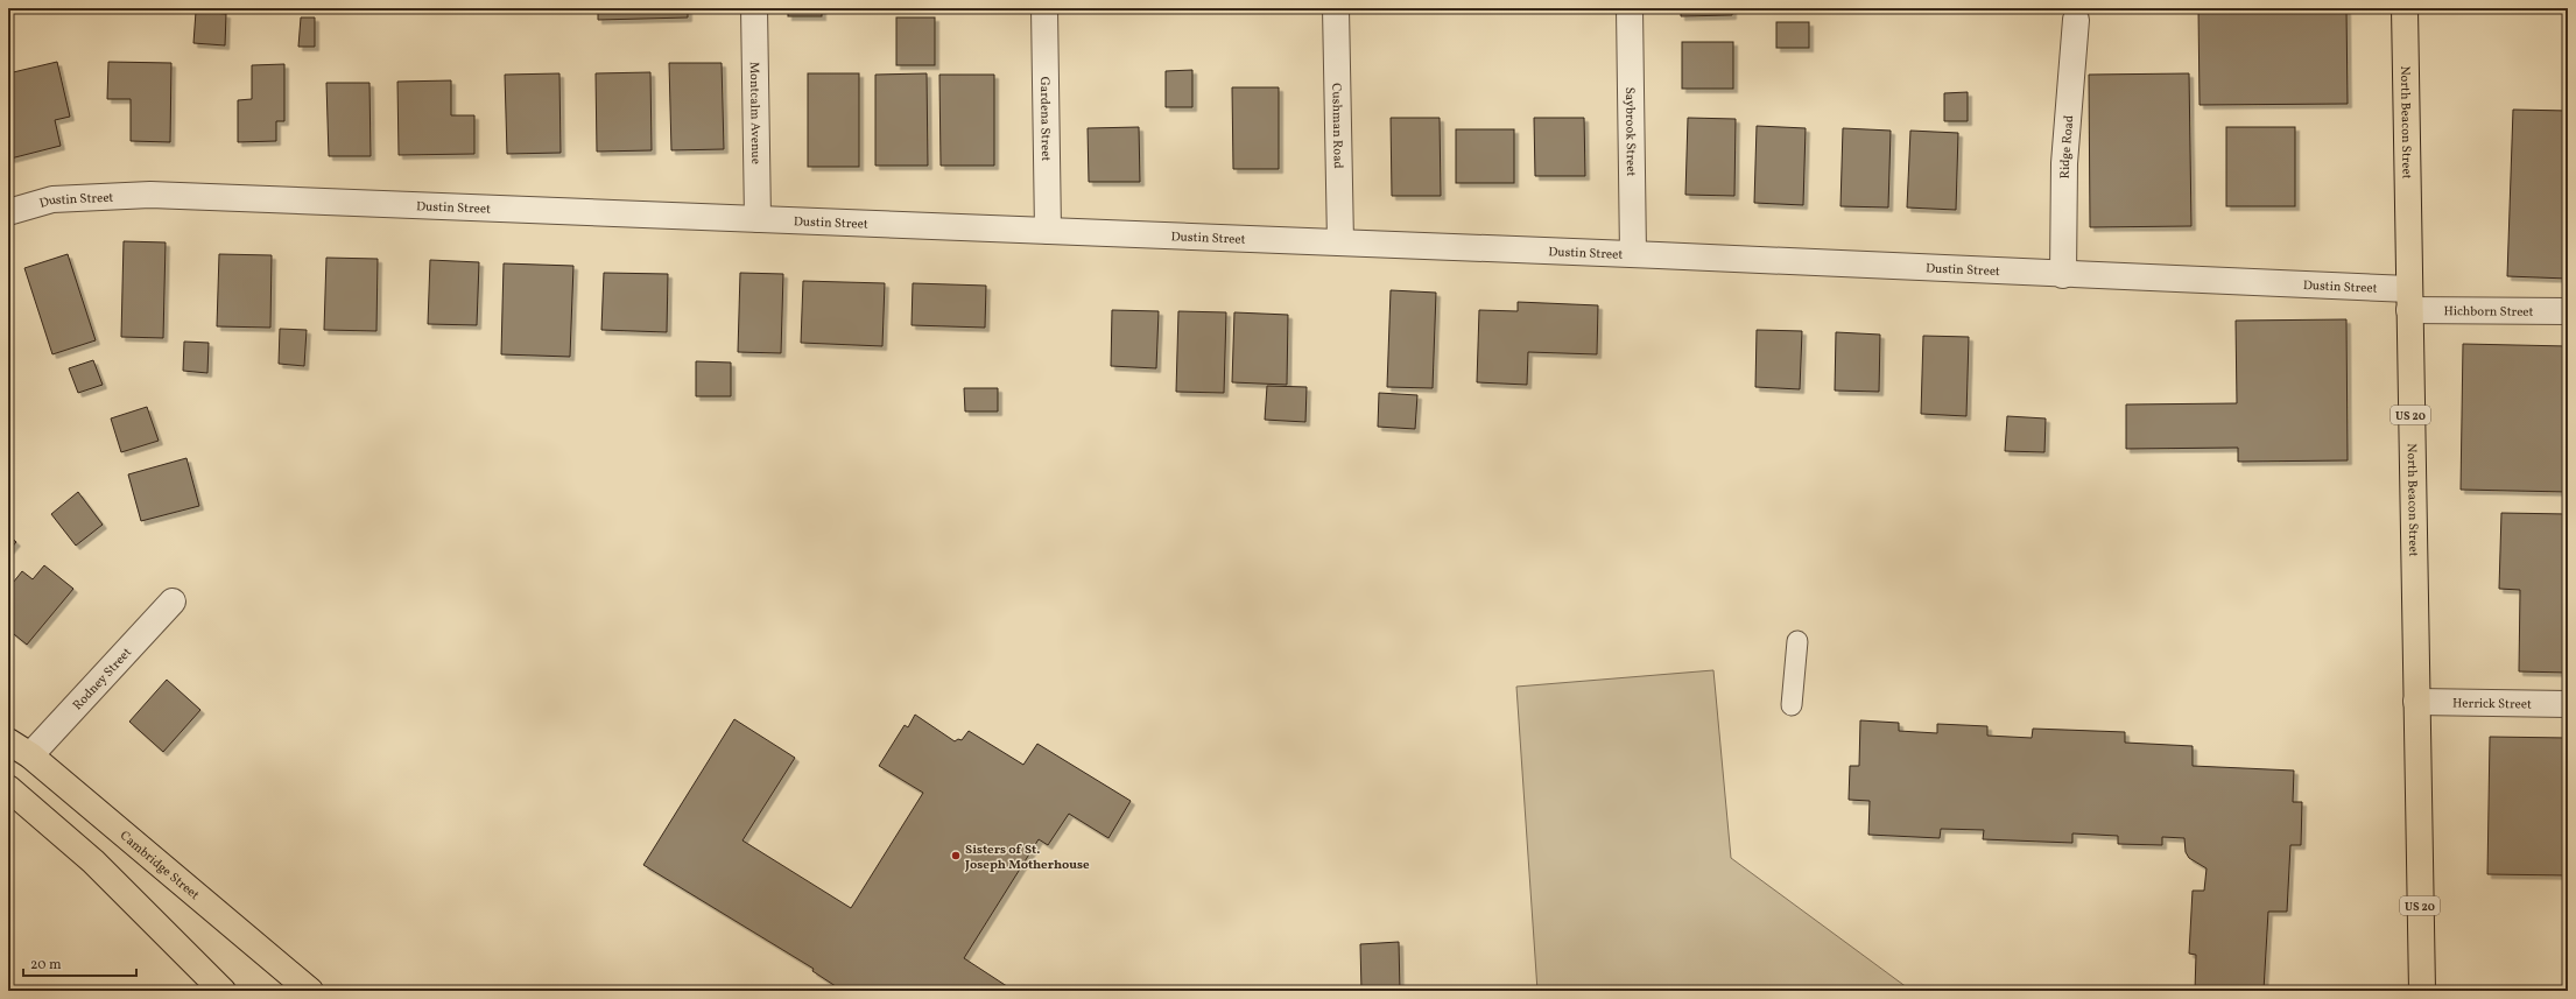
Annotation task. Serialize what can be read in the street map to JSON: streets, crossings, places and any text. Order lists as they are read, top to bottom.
{
  "streets": {
    "main road": ["North Beacon Street", "US 20", "Cambridge Street"],
    "street": [
      "Montcalm Avenue",
      "Gardena Street",
      "Cushman Road",
      "Saybrook Street",
      "Ridge Road",
      "Dustin Street",
      "Hichborn Street",
      "Rodney Street",
      "Herrick Street"
    ]
  },
  "crossings": [
    ["Montcalm Avenue", "Dustin Street"],
    ["Gardena Street", "Dustin Street"],
    ["North Beacon Street", "Dustin Street"],
    ["North Beacon Street", "Hichborn Street"],
    ["North Beacon Street", "Herrick Street"],
    ["Cushman Road", "Dustin Street"],
    ["Saybrook Street", "Dustin Street"],
    ["Ridge Road", "Dustin Street"],
    ["Dustin Street", "Hichborn Street"],
    ["Rodney Street", "Cambridge Street"]
  ],
  "places": ["Sisters of St. Joseph Motherhouse"],
  "scale_bar": "20 m"
}
